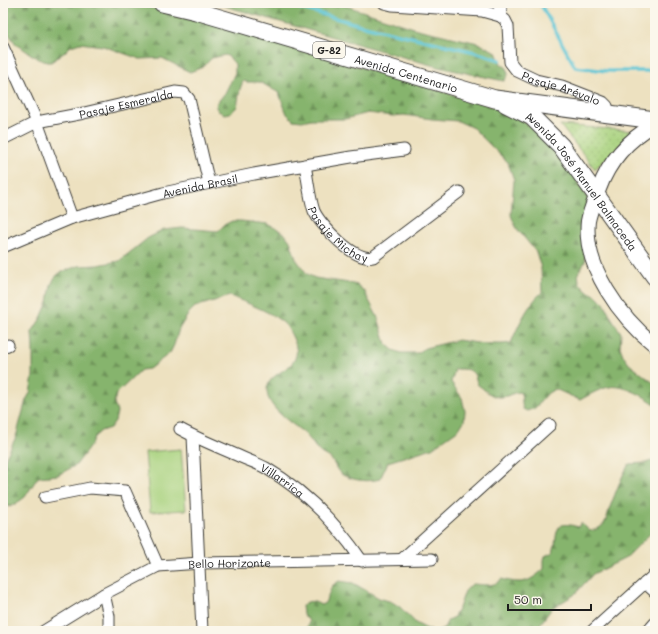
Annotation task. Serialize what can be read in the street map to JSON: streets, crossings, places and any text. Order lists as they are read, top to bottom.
{
  "streets": {
    "main road": ["G-82", "Avenida Centenario", "Avenida José Manuel Balmaceda"],
    "street": [
      "Pasaje Arévalo",
      "Pasaje Esmeralda",
      "Avenida Brasil",
      "Pasaje Michay",
      "Villarrica",
      "Bello Horizonte"
    ]
  },
  "crossings": [
    ["Avenida Centenario", "Pasaje Arévalo"],
    ["Avenida Centenario", "Avenida José Manuel Balmaceda"],
    ["Pasaje Esmeralda", "Avenida Brasil"],
    ["Avenida Brasil", "Pasaje Michay"],
    ["Villarrica", "Bello Horizonte"]
  ],
  "scale_bar": "50 m"
}
